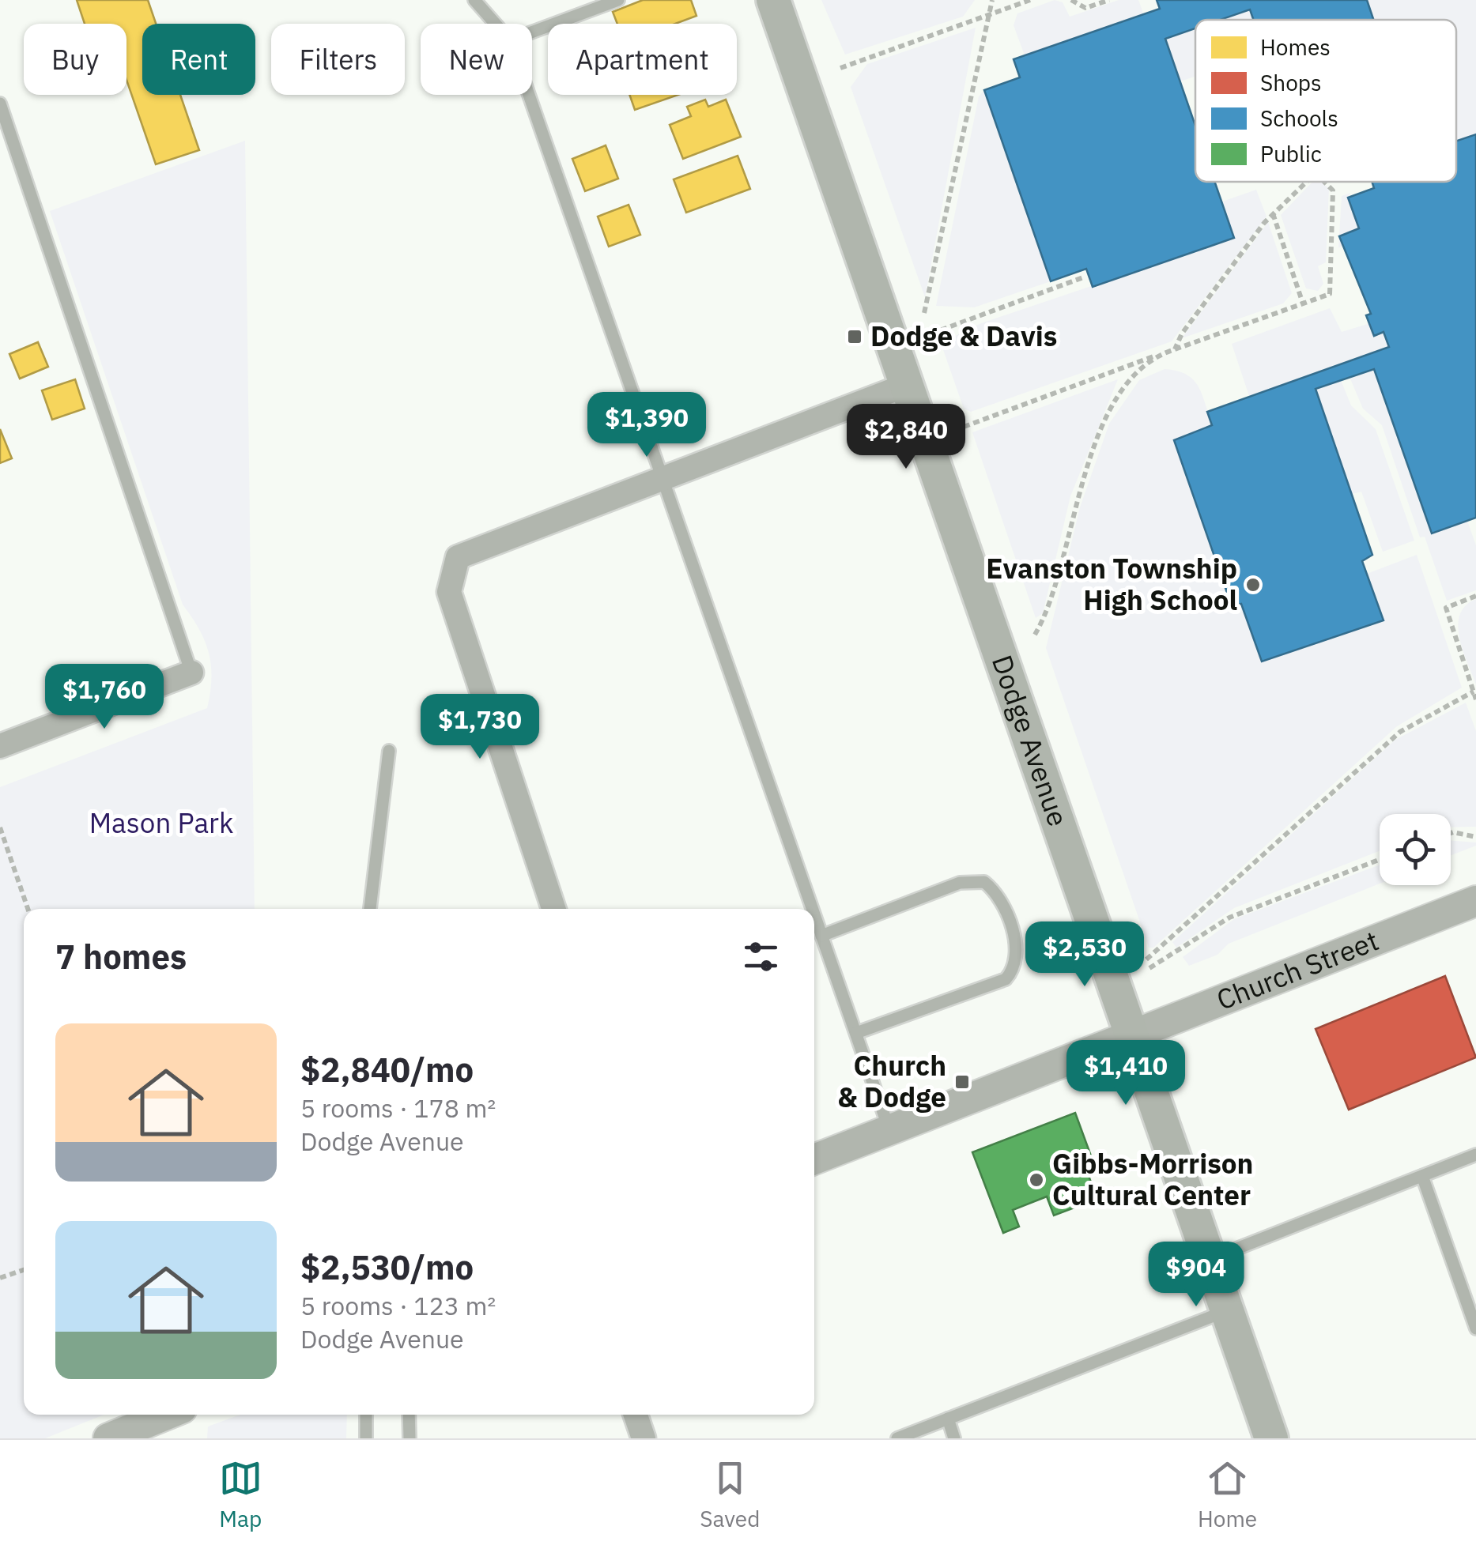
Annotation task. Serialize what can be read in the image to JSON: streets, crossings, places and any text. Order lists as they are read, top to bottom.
{
  "streets": {
    "main road": ["Dodge Avenue"],
    "street": ["Church Street"]
  },
  "crossings": [
    ["Dodge Avenue", "Church Street"]
  ],
  "parks": ["Mason Park"],
  "places": {
    "transit": ["Dodge & Davis", "Church & Dodge"],
    "other": ["Evanston Township High School", "Gibbs-Morrison Cultural Center"]
  },
  "legend": [
    "Homes",
    "Shops",
    "Schools",
    "Public"
  ],
  "page": {
    "chip": [
      "Buy",
      "Rent",
      "Filters",
      "New",
      "Apartment"
    ],
    "price": [
      "$1,390",
      "$2,840",
      "$1,760",
      "$1,730",
      "$2,530",
      "$1,410",
      "$904"
    ],
    "heading": "7 homes",
    "list": [
      {
        "name": "$2,840/mo",
        "note": "5 rooms · 178 m² · Dodge Avenue"
      },
      {
        "name": "$2,530/mo",
        "note": "5 rooms · 123 m² · Dodge Avenue"
      }
    ],
    "tabs": ["Map", "Saved", "Home"]
  }
}
